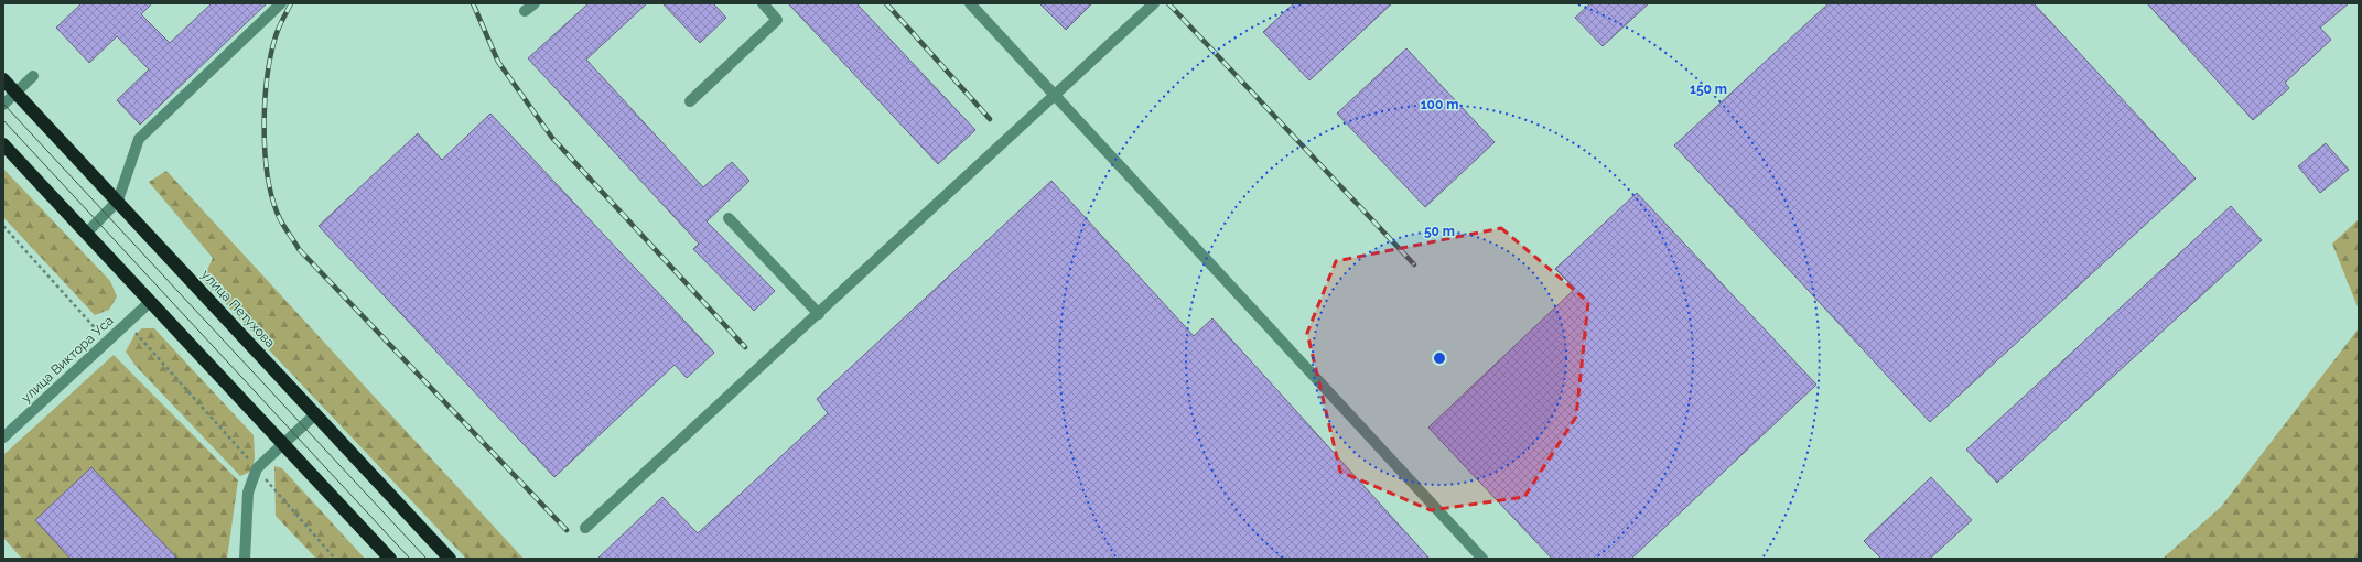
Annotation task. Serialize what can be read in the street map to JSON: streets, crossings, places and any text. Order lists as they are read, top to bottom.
{
  "streets": {
    "highway": ["улица Петухова"],
    "street": ["улица Виктора Уса"]
  },
  "rings": ["150 m", "100 m", "50 m"]
}
